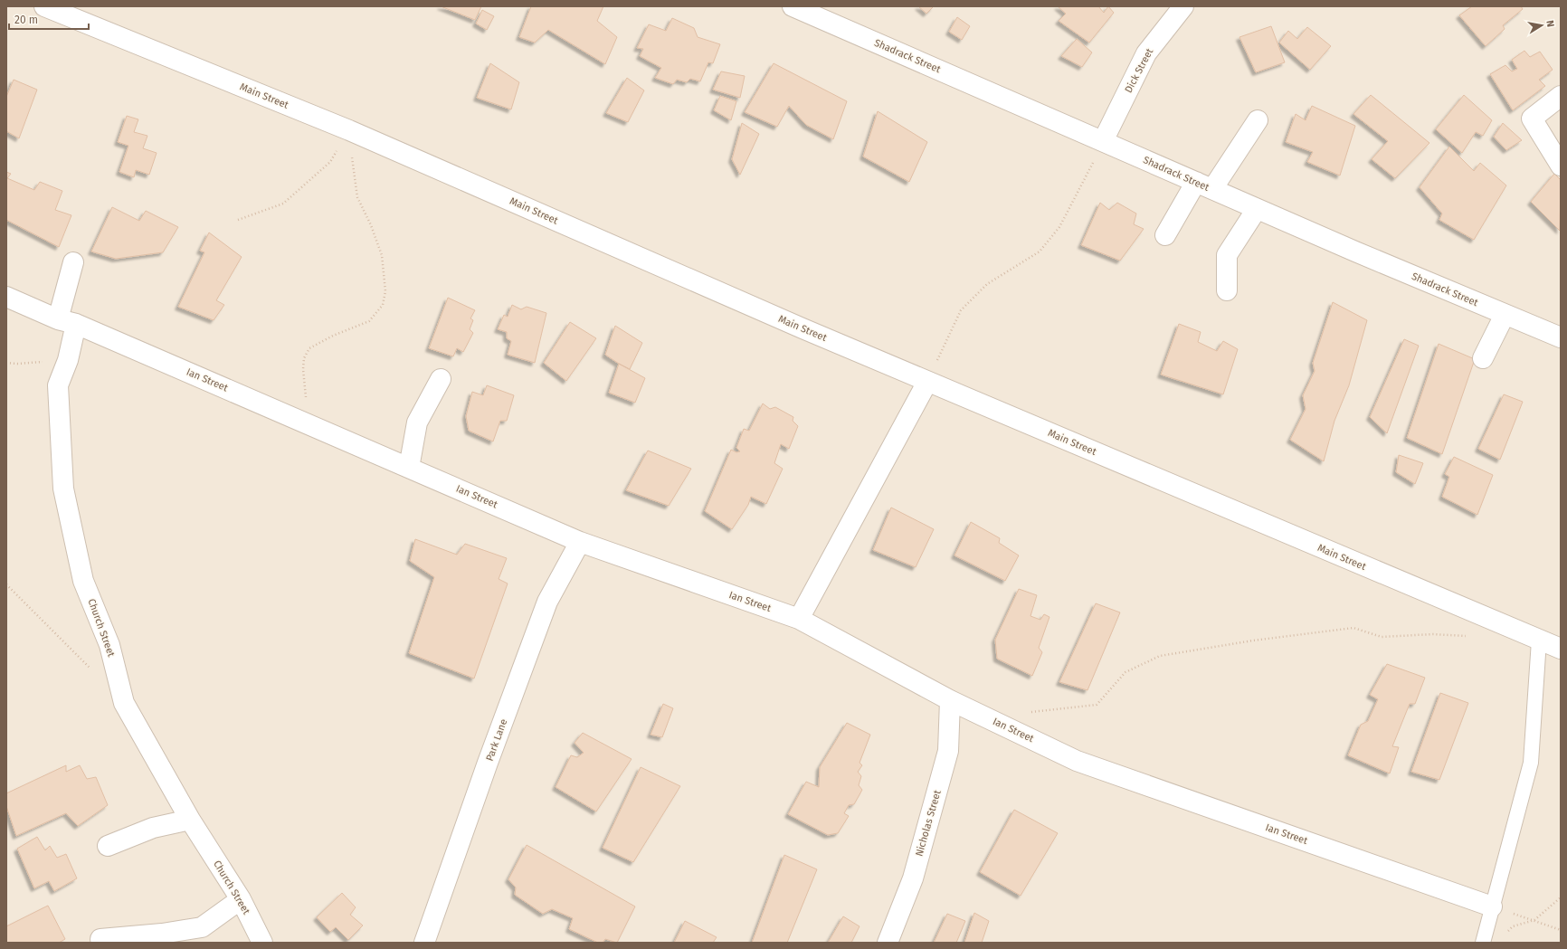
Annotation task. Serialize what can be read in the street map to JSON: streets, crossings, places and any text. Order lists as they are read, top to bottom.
{
  "streets": {
    "street": [
      "Shadrack Street",
      "Dick Street",
      "Main Street",
      "Ian Street",
      "Church Street",
      "Park Lane",
      "Nicholas Street"
    ]
  },
  "crossings": [
    ["Shadrack Street", "Dick Street"],
    ["Ian Street", "Church Street"],
    ["Ian Street", "Park Lane"],
    ["Ian Street", "Nicholas Street"]
  ],
  "scale_bar": "20 m",
  "north": "right"
}
